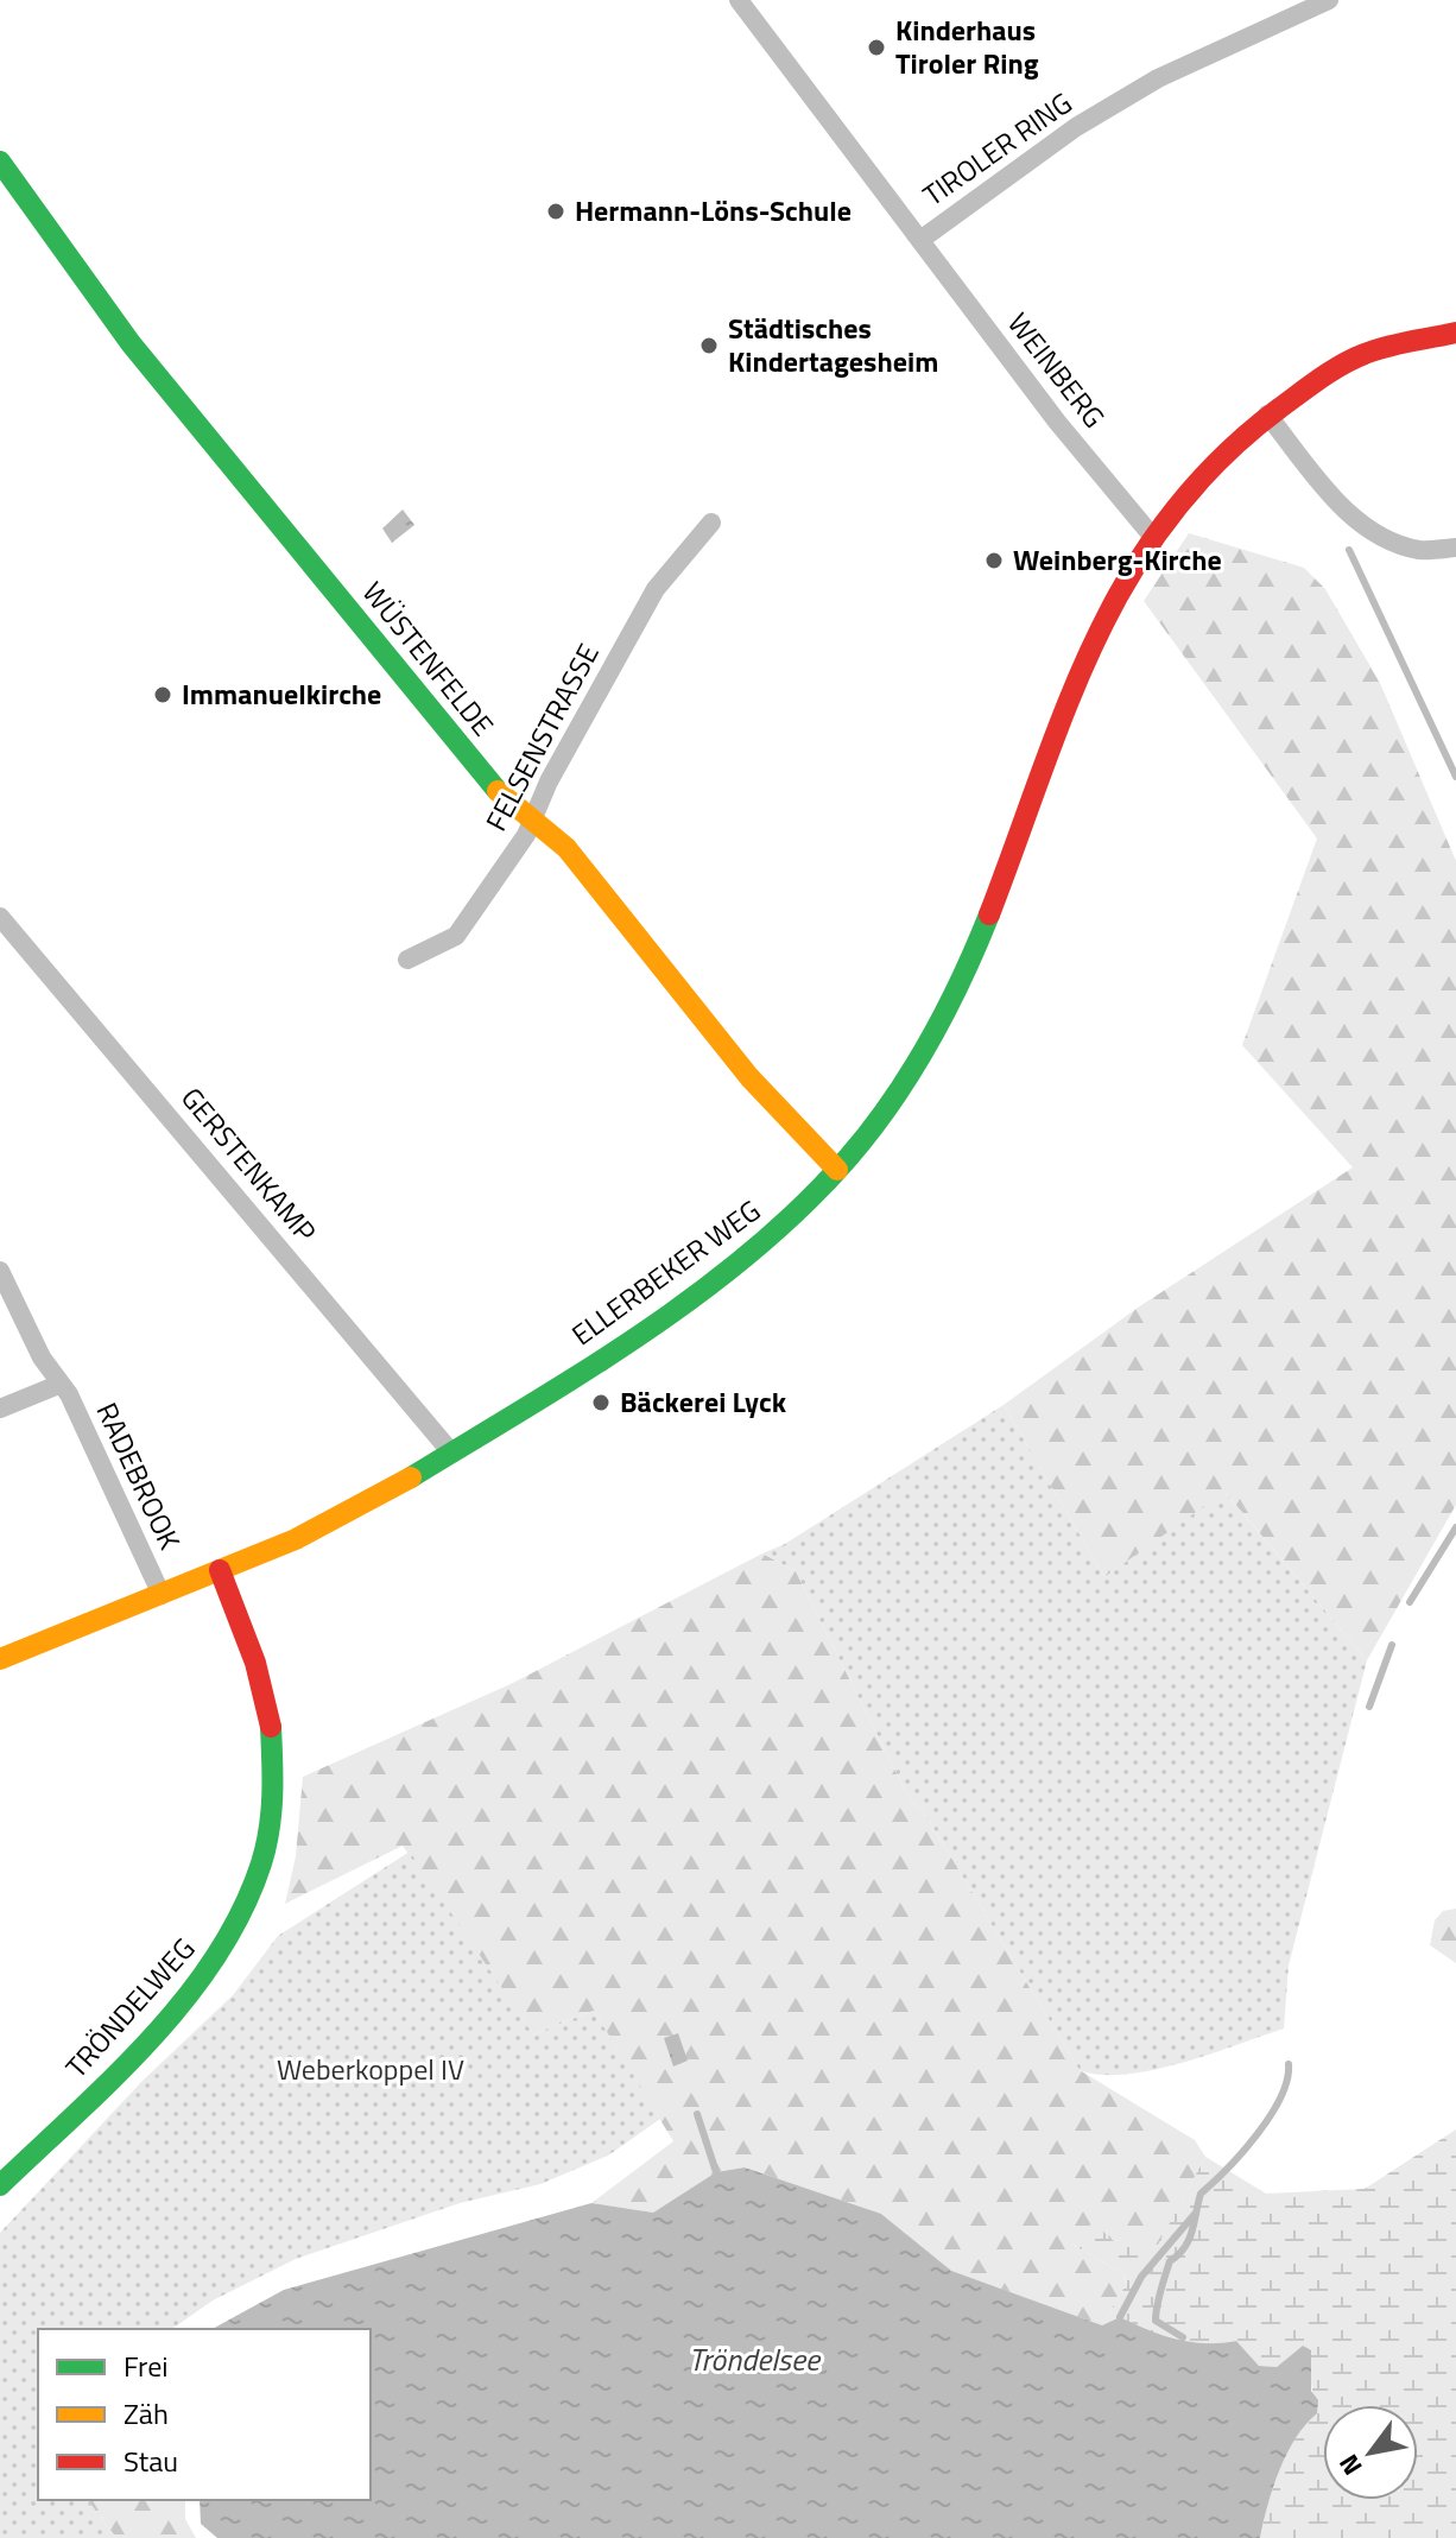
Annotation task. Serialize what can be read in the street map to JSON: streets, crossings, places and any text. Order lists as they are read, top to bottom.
{
  "streets": {
    "street": [
      "TIROLER RING",
      "WEINBERG",
      "WÜSTENFELDE",
      "FELSENSTRASSE",
      "GERSTENKAMP",
      "ELLERBEKER WEG",
      "RADEBROOK",
      "TRÖNDELWEG"
    ]
  },
  "crossings": [
    ["TIROLER RING", "WEINBERG"],
    ["WEINBERG", "ELLERBEKER WEG"],
    ["WÜSTENFELDE", "FELSENSTRASSE"],
    ["WÜSTENFELDE", "ELLERBEKER WEG"],
    ["GERSTENKAMP", "ELLERBEKER WEG"],
    ["ELLERBEKER WEG", "RADEBROOK"],
    ["ELLERBEKER WEG", "TRÖNDELWEG"]
  ],
  "water": ["Tröndelsee"],
  "parks": ["Weberkoppel IV"],
  "places": [
    "Kinderhaus Tiroler Ring",
    "Hermann-Löns-Schule",
    "Städtisches Kindertagesheim",
    "Weinberg-Kirche",
    "Immanuelkirche",
    "Bäckerei Lyck"
  ],
  "legend": ["Frei", "Zäh", "Stau"],
  "north": "bottom left"
}
